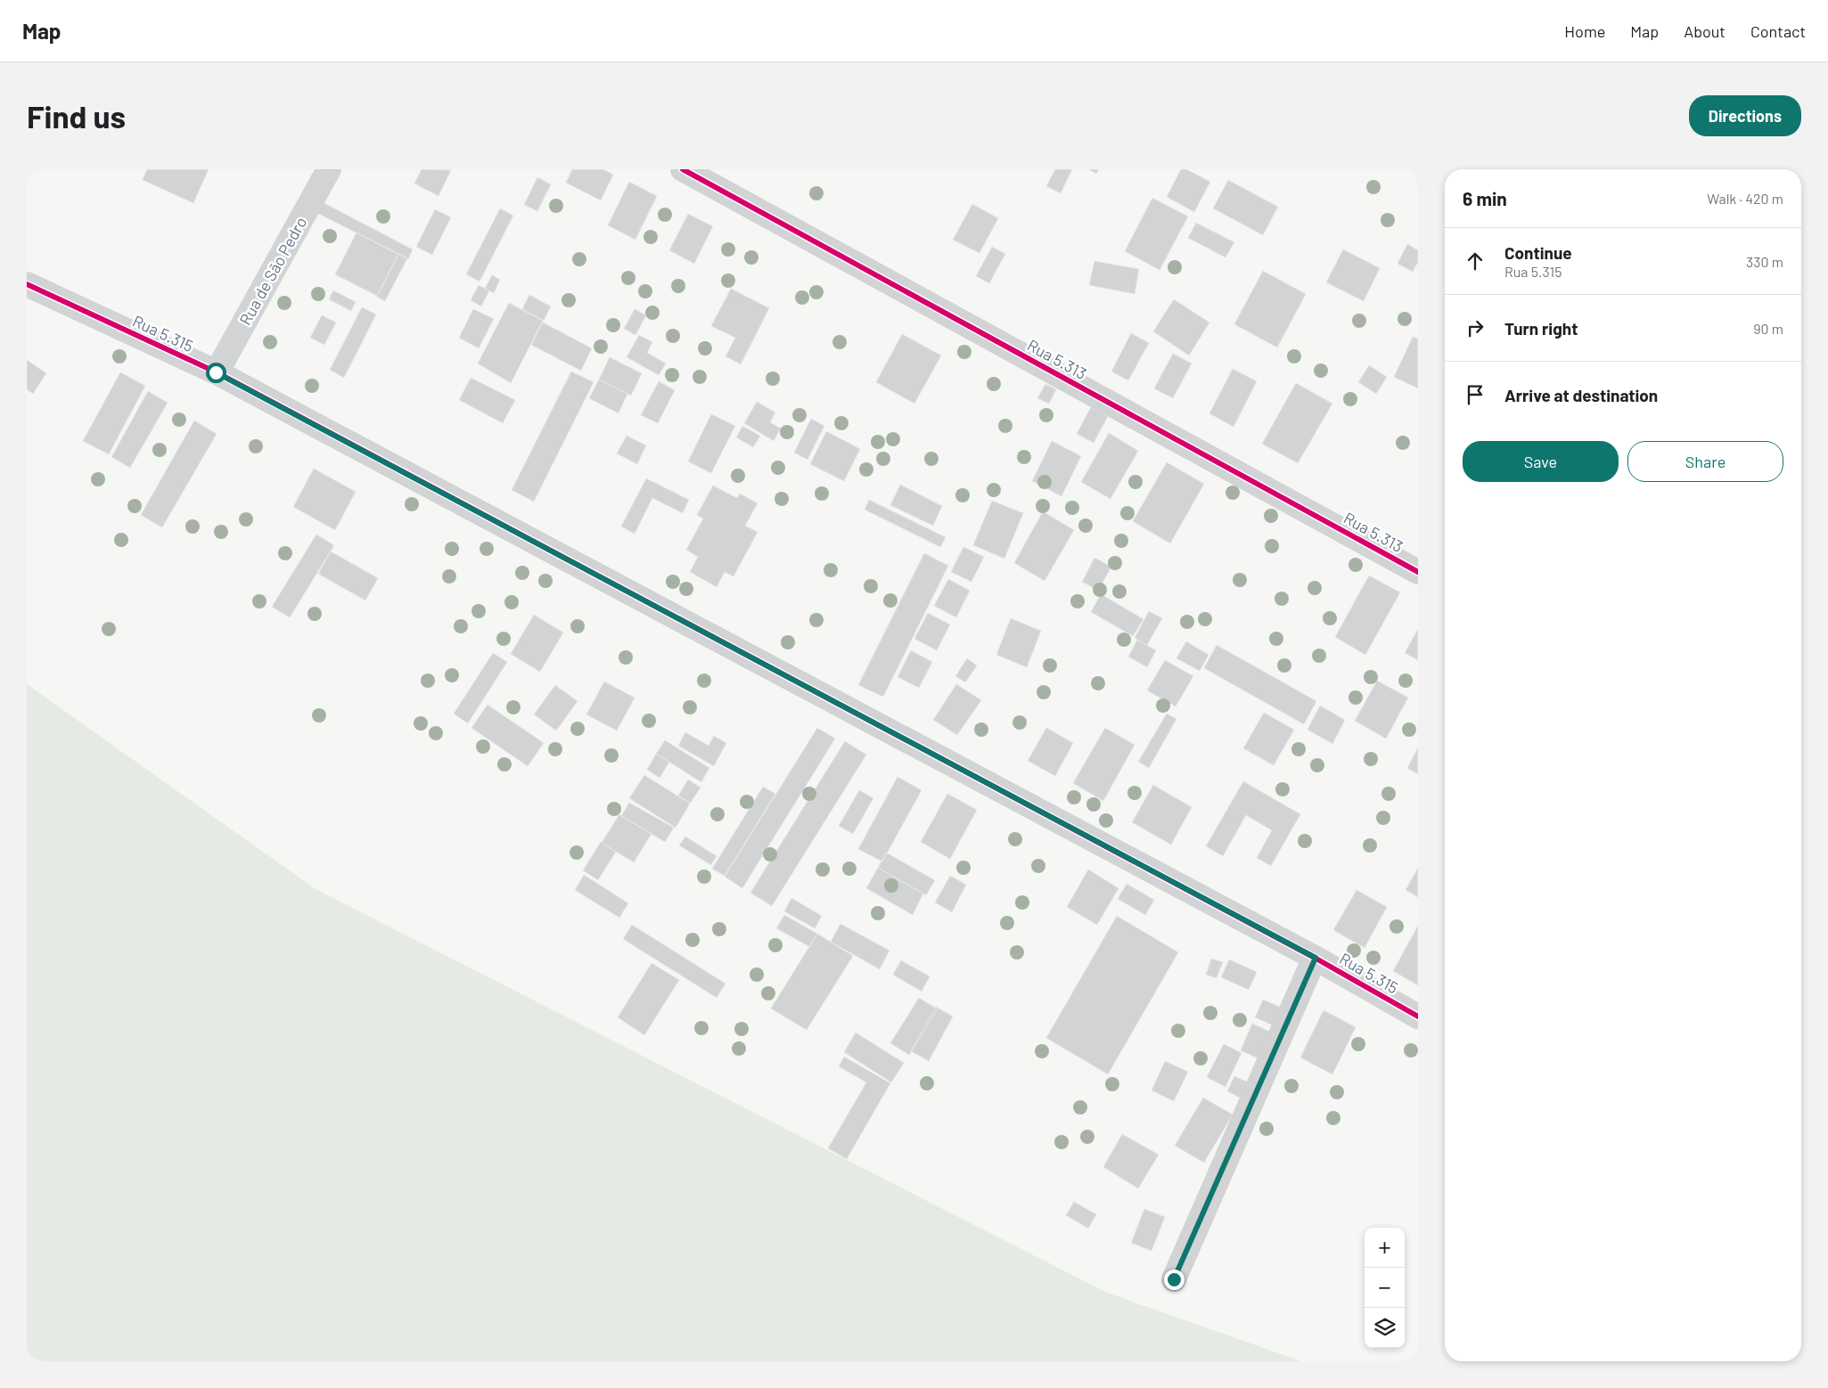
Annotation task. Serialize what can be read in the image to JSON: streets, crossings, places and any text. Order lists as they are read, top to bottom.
{
  "streets": {
    "street": ["Rua de São Pedro", "Rua 5.315", "Rua 5.313"]
  },
  "crossings": [
    ["Rua de São Pedro", "Rua 5.315"]
  ],
  "page": {
    "header": "Map",
    "nav": [
      "Home",
      "Map",
      "About",
      "Contact"
    ],
    "buttons": [
      "Directions",
      ["Save", "Share"]
    ],
    "title": "Find us",
    "heading": ["6 min", "Walk · 420 m"],
    "list": [
      ["Continue", "Rua 5.315", "330 m"],
      ["Turn right", "90 m"],
      "Arrive at destination"
    ],
    "map_buttons": ["+", "−"]
  }
}
